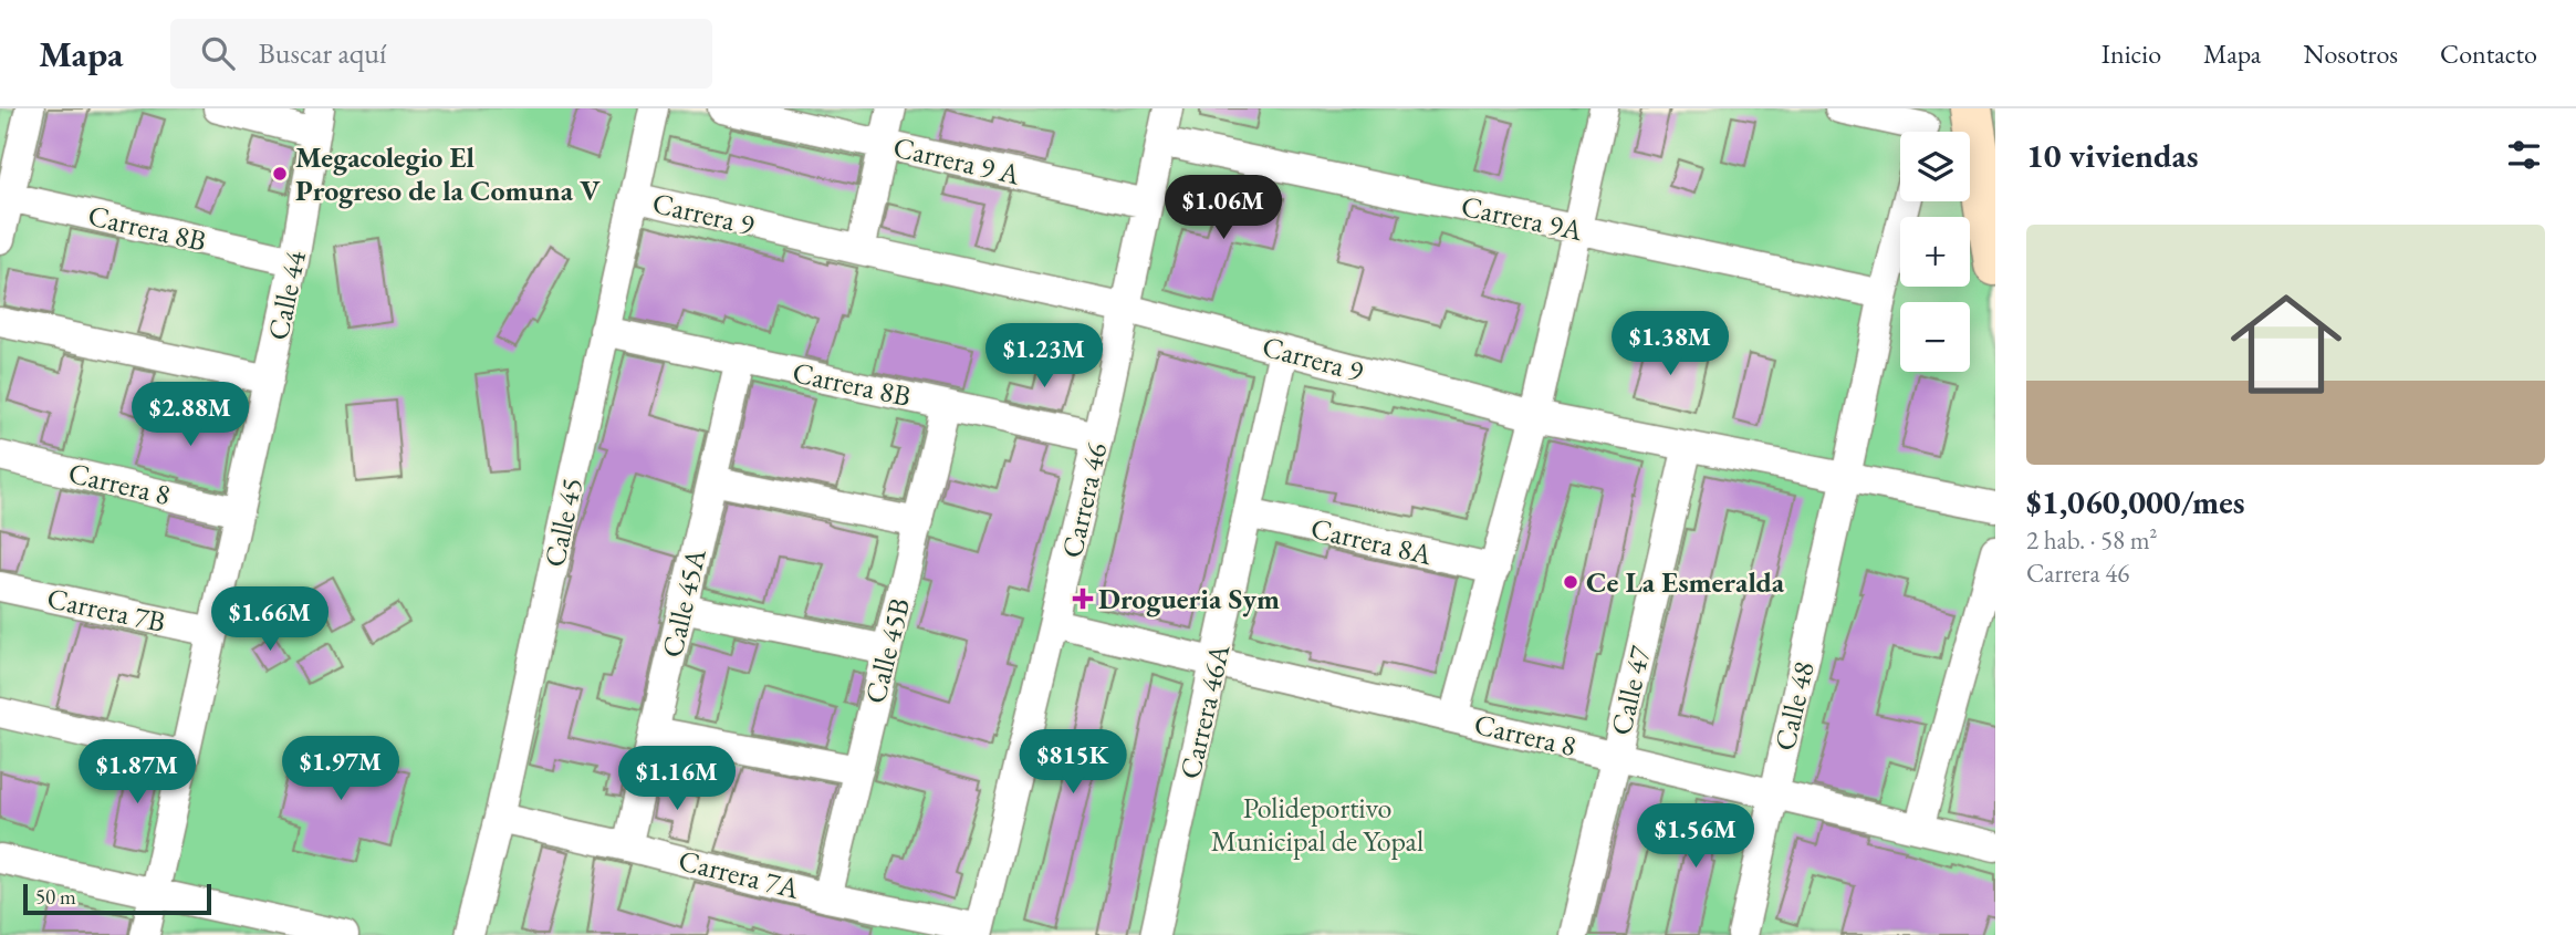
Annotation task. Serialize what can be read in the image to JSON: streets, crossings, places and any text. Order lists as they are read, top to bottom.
{
  "streets": {
    "street": [
      "Carrera 9 A",
      "Carrera 9",
      "Carrera 9A",
      "Carrera 8B",
      "Calle 44",
      "Carrera 8",
      "Carrera 46",
      "Calle 45",
      "Carrera 8A",
      "Calle 45A",
      "Carrera 7B",
      "Calle 45B",
      "Calle 47",
      "Calle 48",
      "Carrera 46A",
      "Carrera 7A"
    ]
  },
  "crossings": [
    ["Carrera 9 A", "Carrera 46"],
    ["Carrera 9", "Carrera 46"],
    ["Carrera 9", "Calle 45"],
    ["Carrera 9", "Calle 47"],
    ["Carrera 9", "Calle 48"],
    ["Carrera 9", "Carrera 46A"],
    ["Carrera 9A", "Carrera 46"],
    ["Carrera 9A", "Calle 48"],
    ["Carrera 8B", "Calle 44"],
    ["Carrera 8B", "Carrera 46"],
    ["Carrera 8B", "Calle 45"],
    ["Carrera 8B", "Calle 45A"],
    ["Carrera 8B", "Calle 45B"],
    ["Calle 44", "Carrera 8"],
    ["Calle 44", "Carrera 7B"],
    ["Carrera 8", "Carrera 46"],
    ["Carrera 8", "Calle 47"],
    ["Carrera 8", "Calle 48"],
    ["Carrera 8", "Carrera 46A"],
    ["Carrera 46", "Carrera 7A"],
    ["Calle 45", "Carrera 7A"],
    ["Carrera 8A", "Carrera 46A"],
    ["Calle 45A", "Carrera 7A"],
    ["Calle 45B", "Carrera 7A"]
  ],
  "parks": ["Polideportivo Municipal de Yopal"],
  "places": {
    "other": ["Megacolegio El Progreso de la Comuna V", "Ce La Esmeralda"],
    "health": ["Drogueria Sym"]
  },
  "scale_bar": "50 m",
  "page": {
    "header": "Mapa",
    "search": "Buscar aquí",
    "nav": [
      "Inicio",
      "Mapa",
      "Nosotros",
      "Contacto"
    ],
    "heading": "10 viviendas",
    "map_buttons": ["+", "−"],
    "price": [
      "$1.06M",
      "$1.38M",
      "$1.23M",
      "$2.88M",
      "$1.66M",
      "$815K",
      "$1.97M",
      "$1.87M",
      "$1.16M",
      "$1.56M"
    ],
    "list": [
      {
        "name": "$1,060,000/mes",
        "note": "2 hab. · 58 m² · Carrera 46"
      }
    ],
    "scale": "50 m"
  }
}
